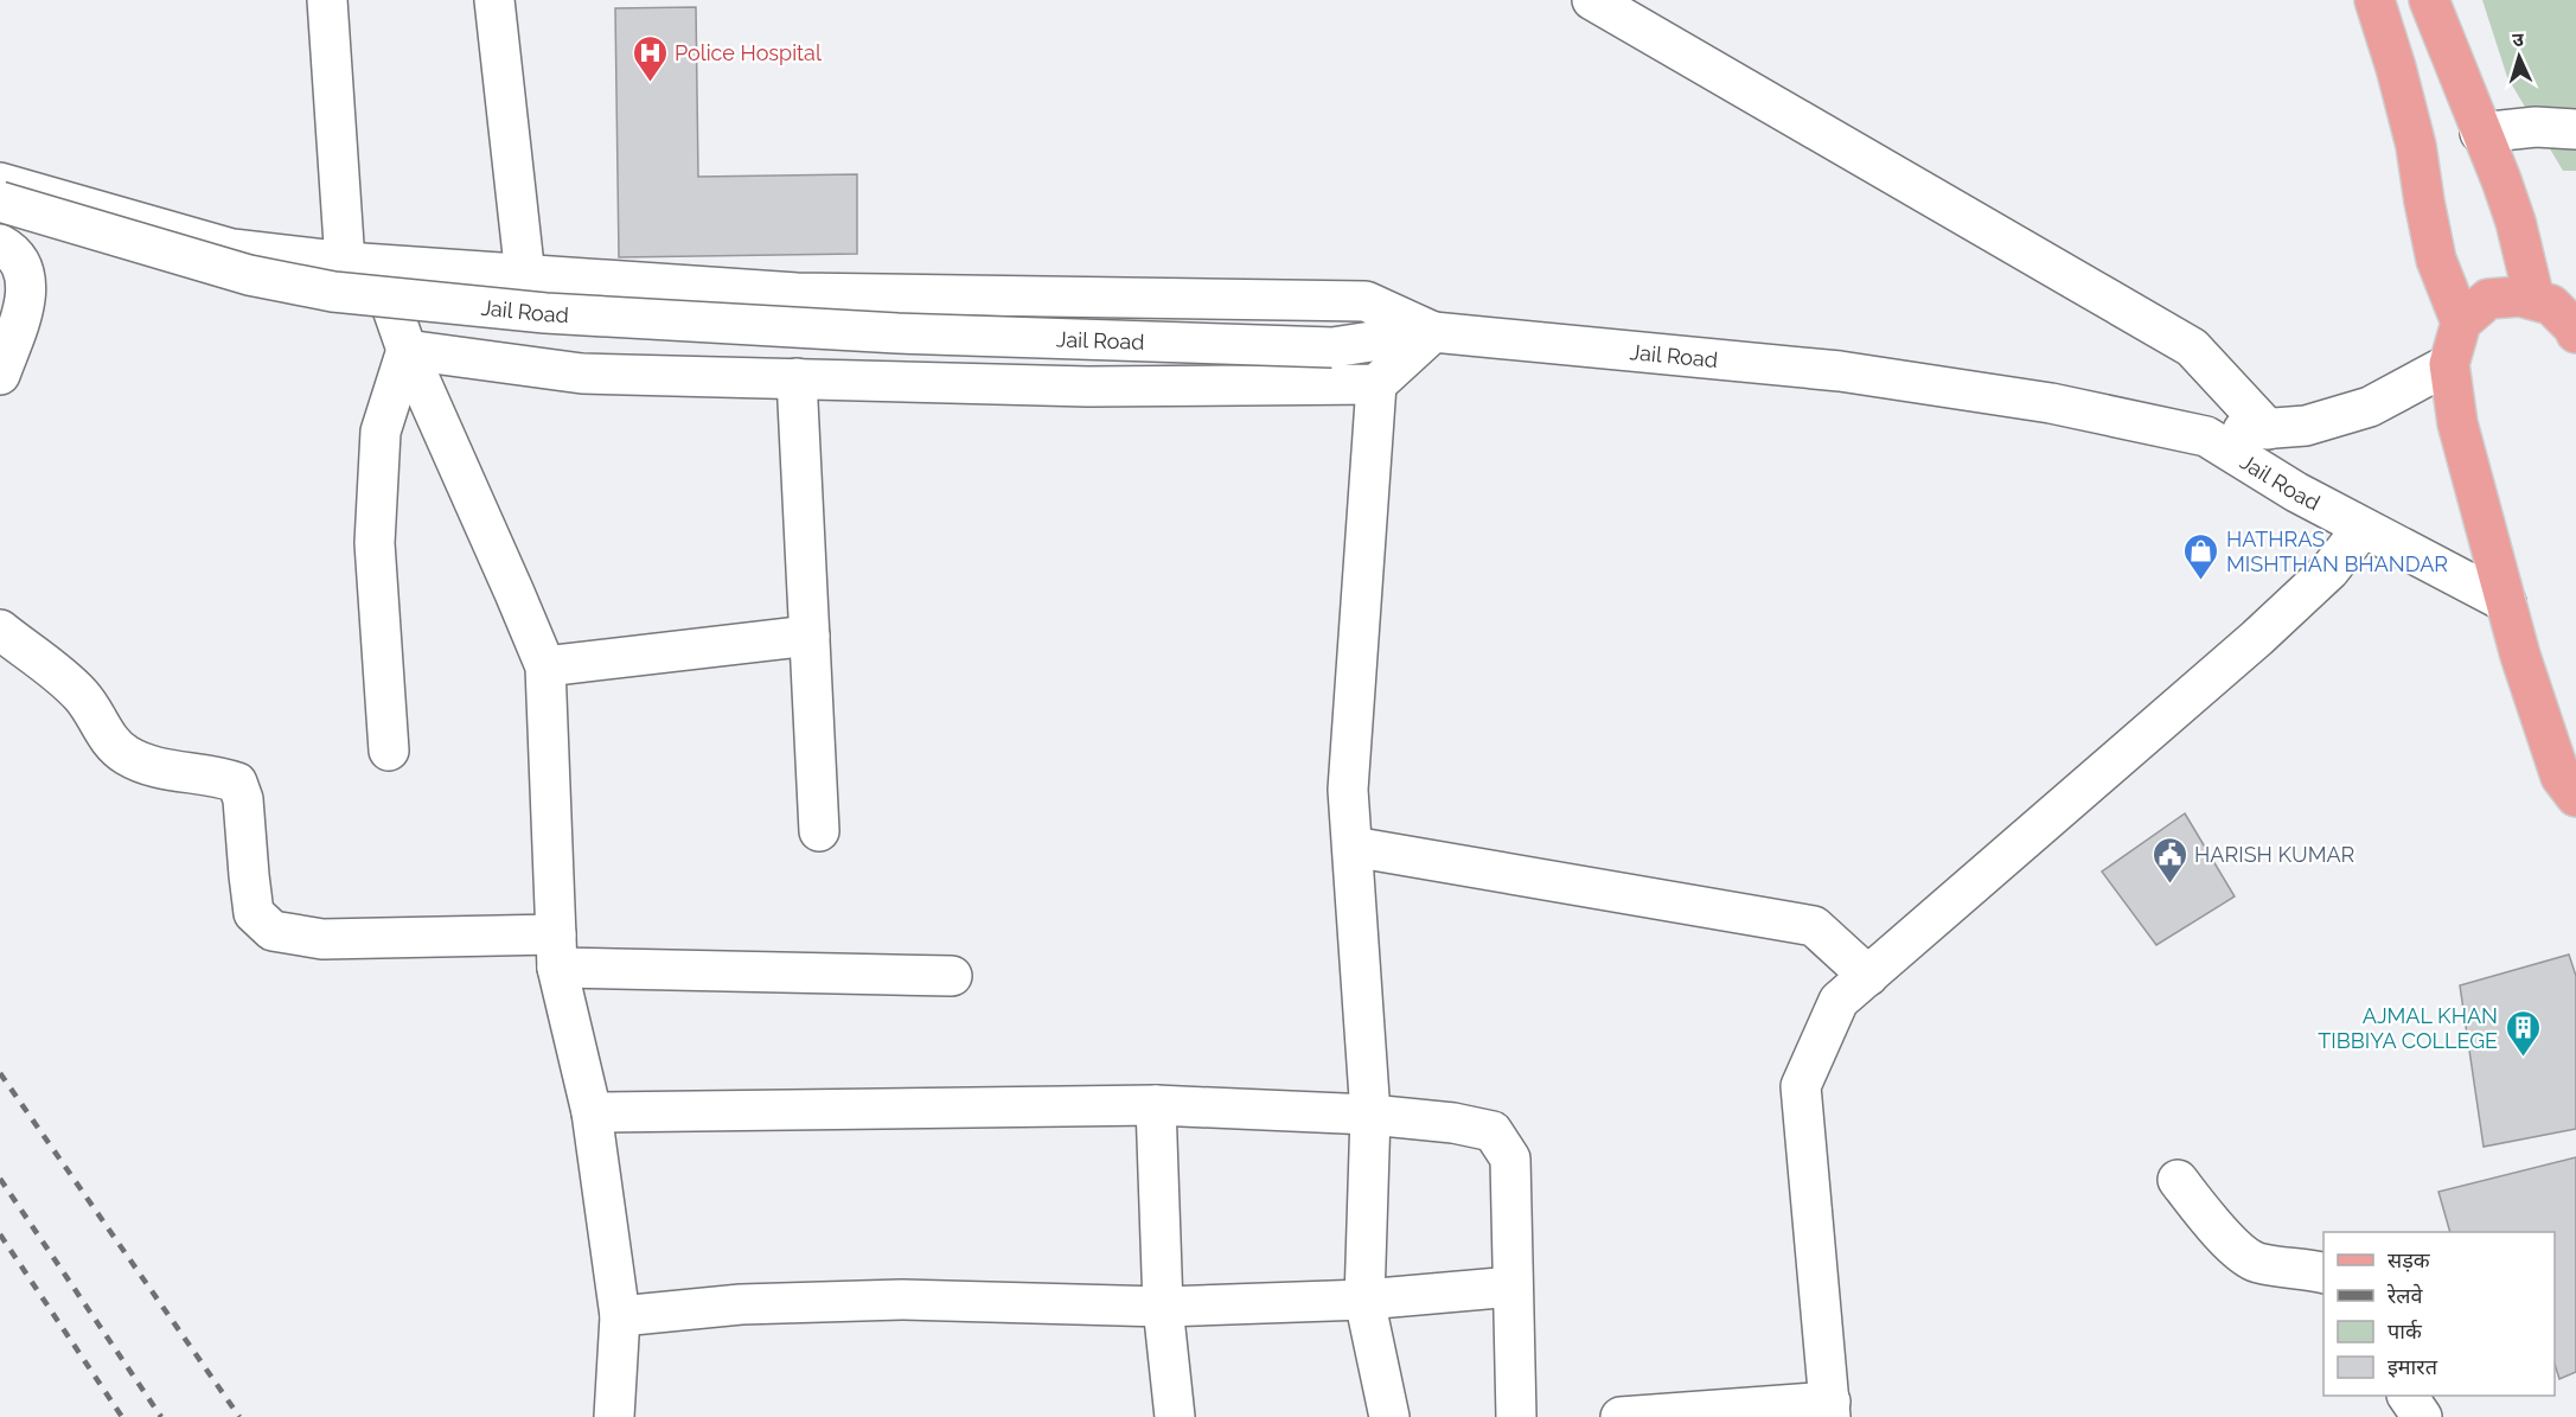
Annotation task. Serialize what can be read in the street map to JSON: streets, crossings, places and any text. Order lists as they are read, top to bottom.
{
  "streets": {
    "street": ["Jail Road"]
  },
  "places": {
    "hospital": ["Police Hospital"],
    "shop": ["HATHRAS MISHTHAN BHANDAR"],
    "public building": ["HARISH KUMAR"],
    "building": ["AJMAL KHAN TIBBIYA COLLEGE"]
  },
  "legend": [
    "सड़क",
    "रेलवे",
    "पार्क",
    "इमारत"
  ],
  "north": "top"
}
